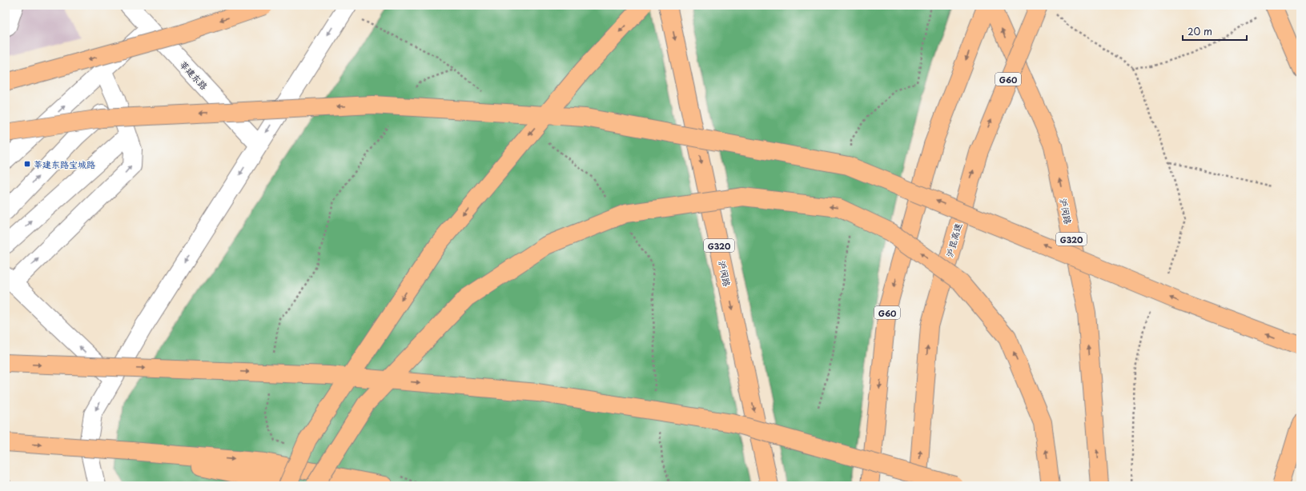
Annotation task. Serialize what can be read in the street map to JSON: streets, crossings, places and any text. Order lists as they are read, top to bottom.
{
  "streets": {
    "highway": [
      "G60",
      "沪闵路",
      "G320",
      "沪昆高速"
    ],
    "street": ["莘建东路"]
  },
  "places": {
    "transit": ["莘建东路宝城路"]
  },
  "scale_bar": "20 m"
}
